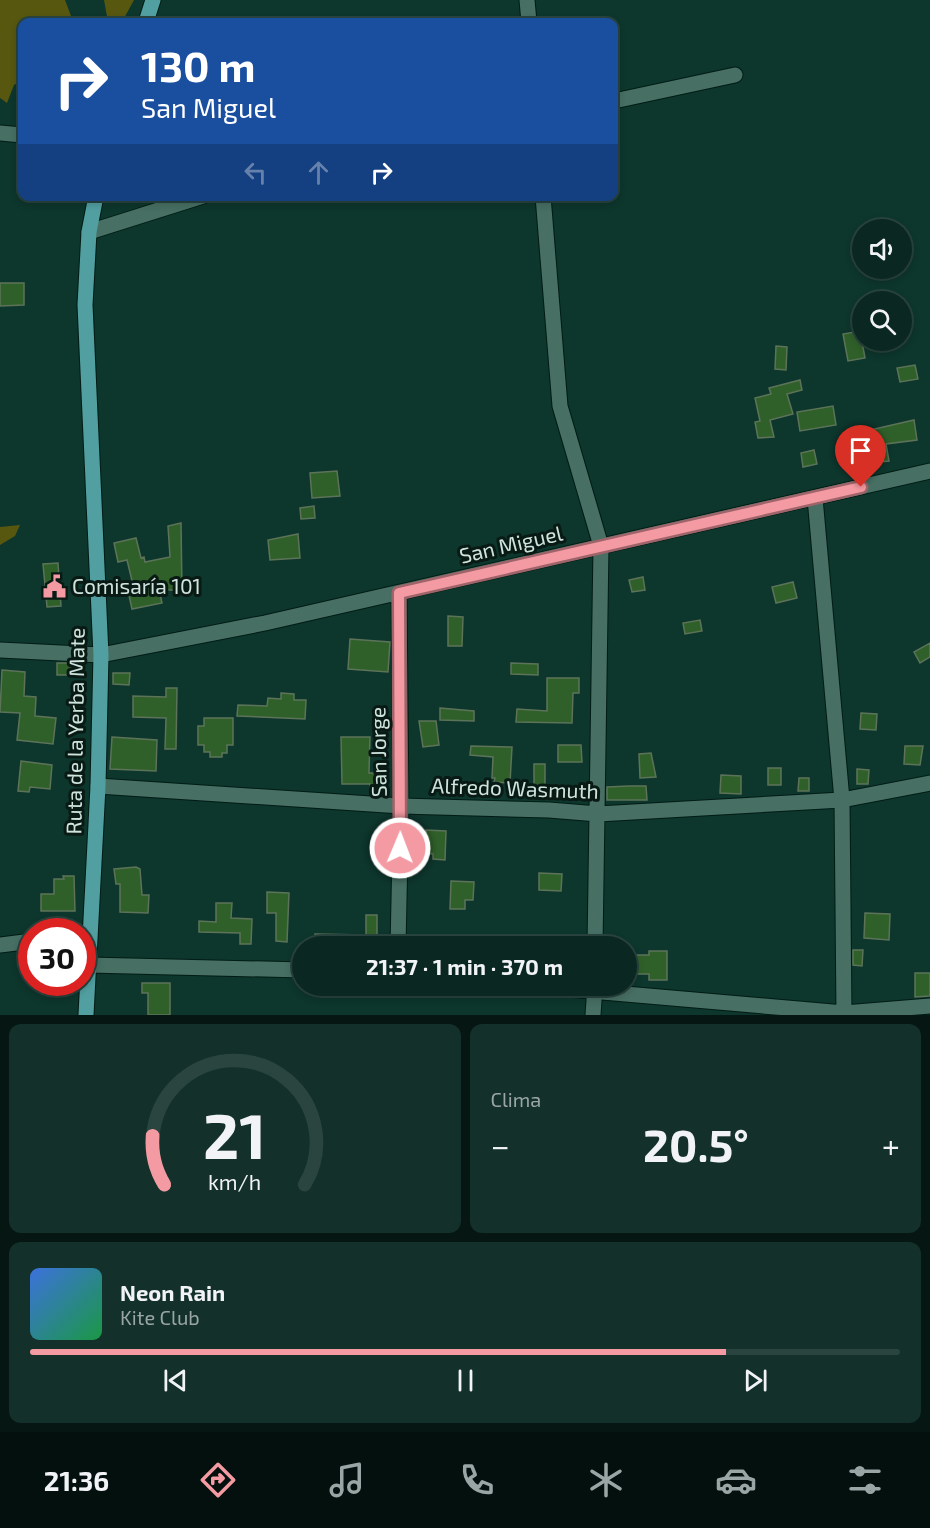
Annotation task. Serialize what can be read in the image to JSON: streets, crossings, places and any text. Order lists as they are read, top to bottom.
{
  "streets": {
    "main road": ["Ruta de la Yerba Mate"],
    "street": ["San Miguel", "San Jorge", "Alfredo Wasmuth"]
  },
  "crossings": [
    ["San Miguel", "Ruta de la Yerba Mate"],
    ["San Miguel", "San Jorge"],
    ["Ruta de la Yerba Mate", "Alfredo Wasmuth"],
    ["San Jorge", "Alfredo Wasmuth"]
  ],
  "places": {
    "public building": ["Comisaría 101"]
  },
  "page": {
    "turn": ["130 m", "San Miguel"],
    "limit": "30",
    "trip": "21:37 · 1 min · 370 m",
    "tile": "Clima",
    "heat": ["−", "20.5°", "+"],
    "song": ["Neon Rain", "Kite Club"],
    "tabs": "21:36",
    "gauge": ["21", "km/h"]
  }
}
